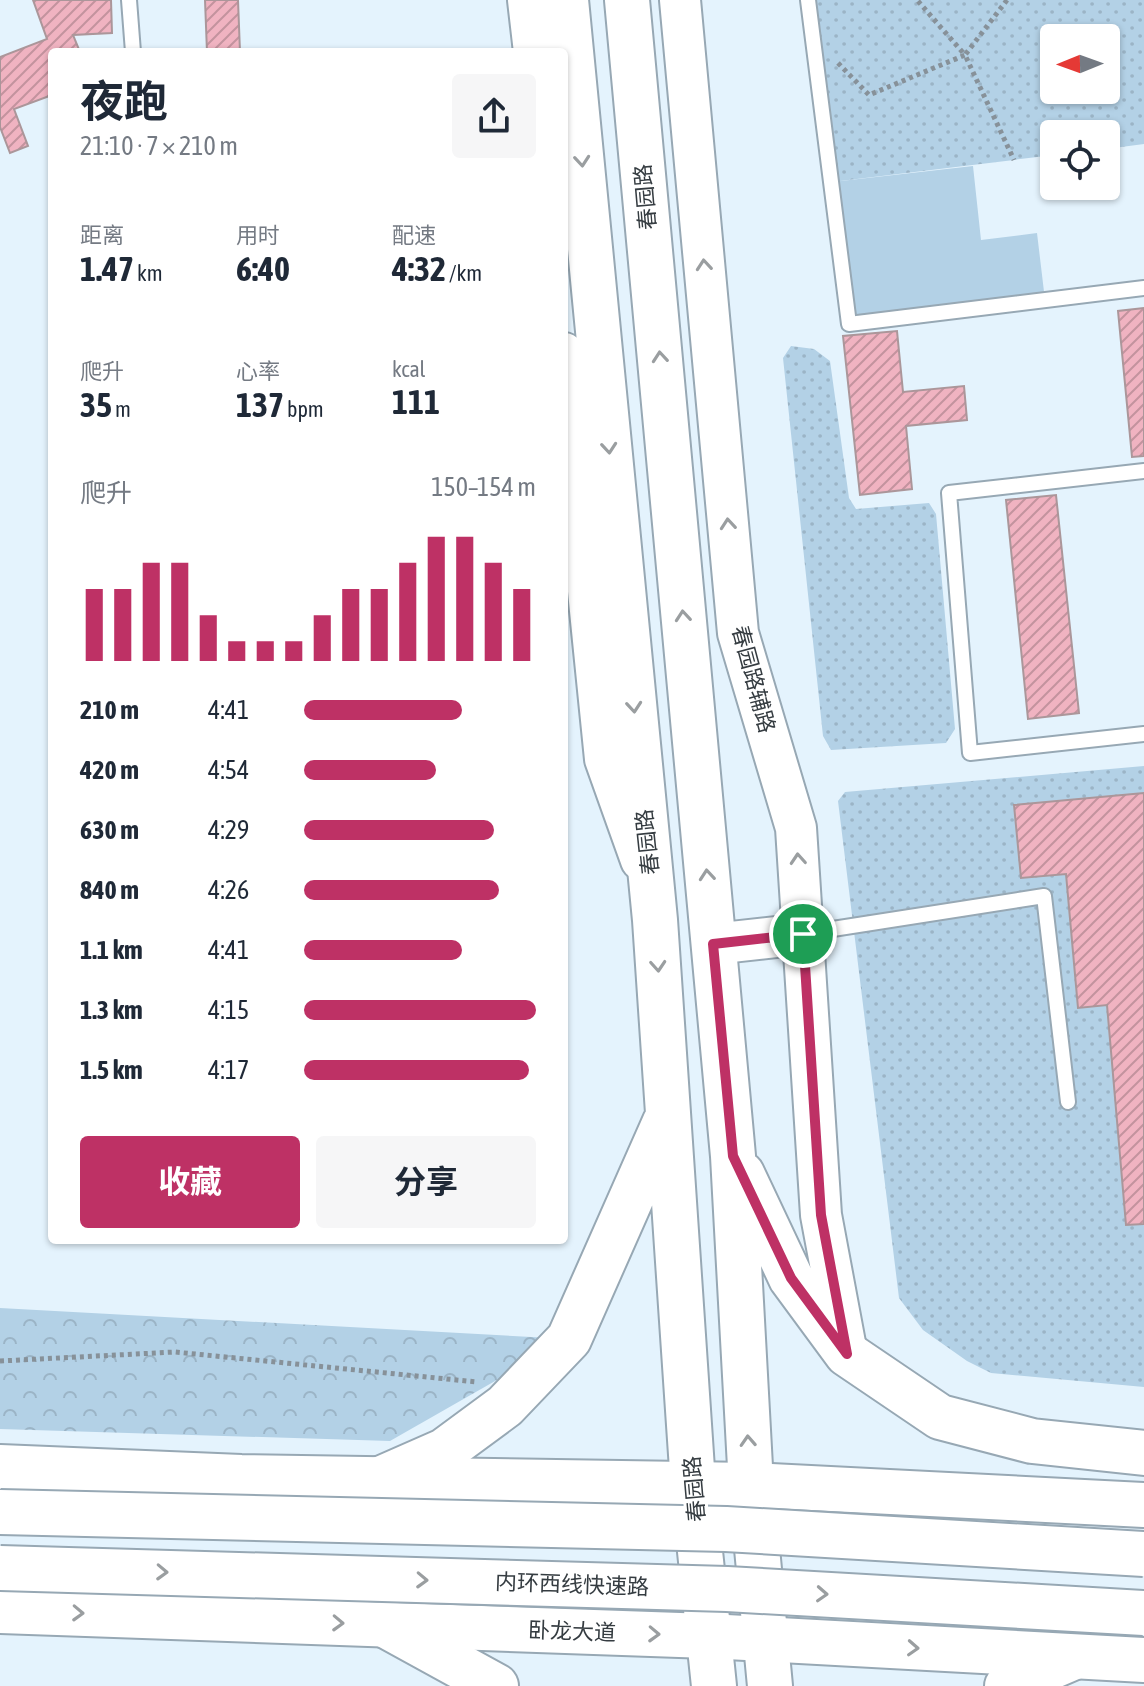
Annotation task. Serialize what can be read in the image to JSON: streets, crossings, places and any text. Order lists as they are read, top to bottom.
{
  "streets": {
    "main road": ["春园路", "内环西线快速路", "卧龙大道"],
    "street": ["春园路辅路"]
  },
  "crossings": [
    ["春园路", "卧龙大道"]
  ],
  "one_way": ["春园路辅路"],
  "north": "left",
  "page": {
    "heading": ["夜跑", "21:10 · 7 × 210 m"],
    "stats": [
      ["距离", "1.47 km"],
      ["用时", "6:40"],
      ["配速", "4:32 /km"],
      ["爬升", "35 m"],
      ["心率", "137 bpm"],
      ["kcal", "111"]
    ],
    "chart": ["爬升", "150–154 m"],
    "list": [
      {
        "name": "210 m",
        "note": "4:41"
      },
      {
        "name": "420 m",
        "note": "4:54"
      },
      {
        "name": "630 m",
        "note": "4:29"
      },
      {
        "name": "840 m",
        "note": "4:26"
      },
      {
        "name": "1.1 km",
        "note": "4:41"
      },
      {
        "name": "1.3 km",
        "note": "4:15"
      },
      {
        "name": "1.5 km",
        "note": "4:17"
      }
    ],
    "buttons": ["收藏", "分享"]
  }
}
